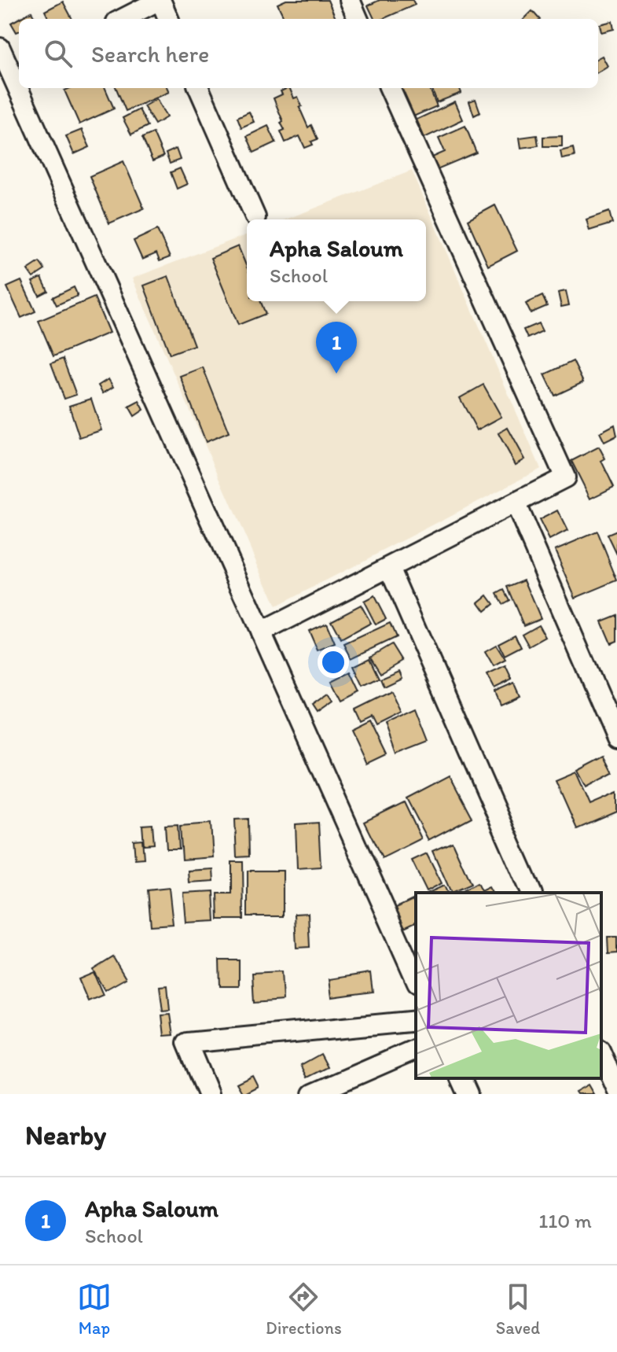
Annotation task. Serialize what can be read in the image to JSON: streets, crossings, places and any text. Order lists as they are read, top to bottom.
{
  "page": {
    "search": "Search here",
    "popup": ["Apha Saloum", "School"],
    "pins": "1",
    "heading": "Nearby",
    "list": [
      {
        "mark": "1",
        "name": "Apha Saloum",
        "note": "School",
        "value": "110 m"
      }
    ],
    "nav": ["Map", "Directions", "Saved"]
  }
}
